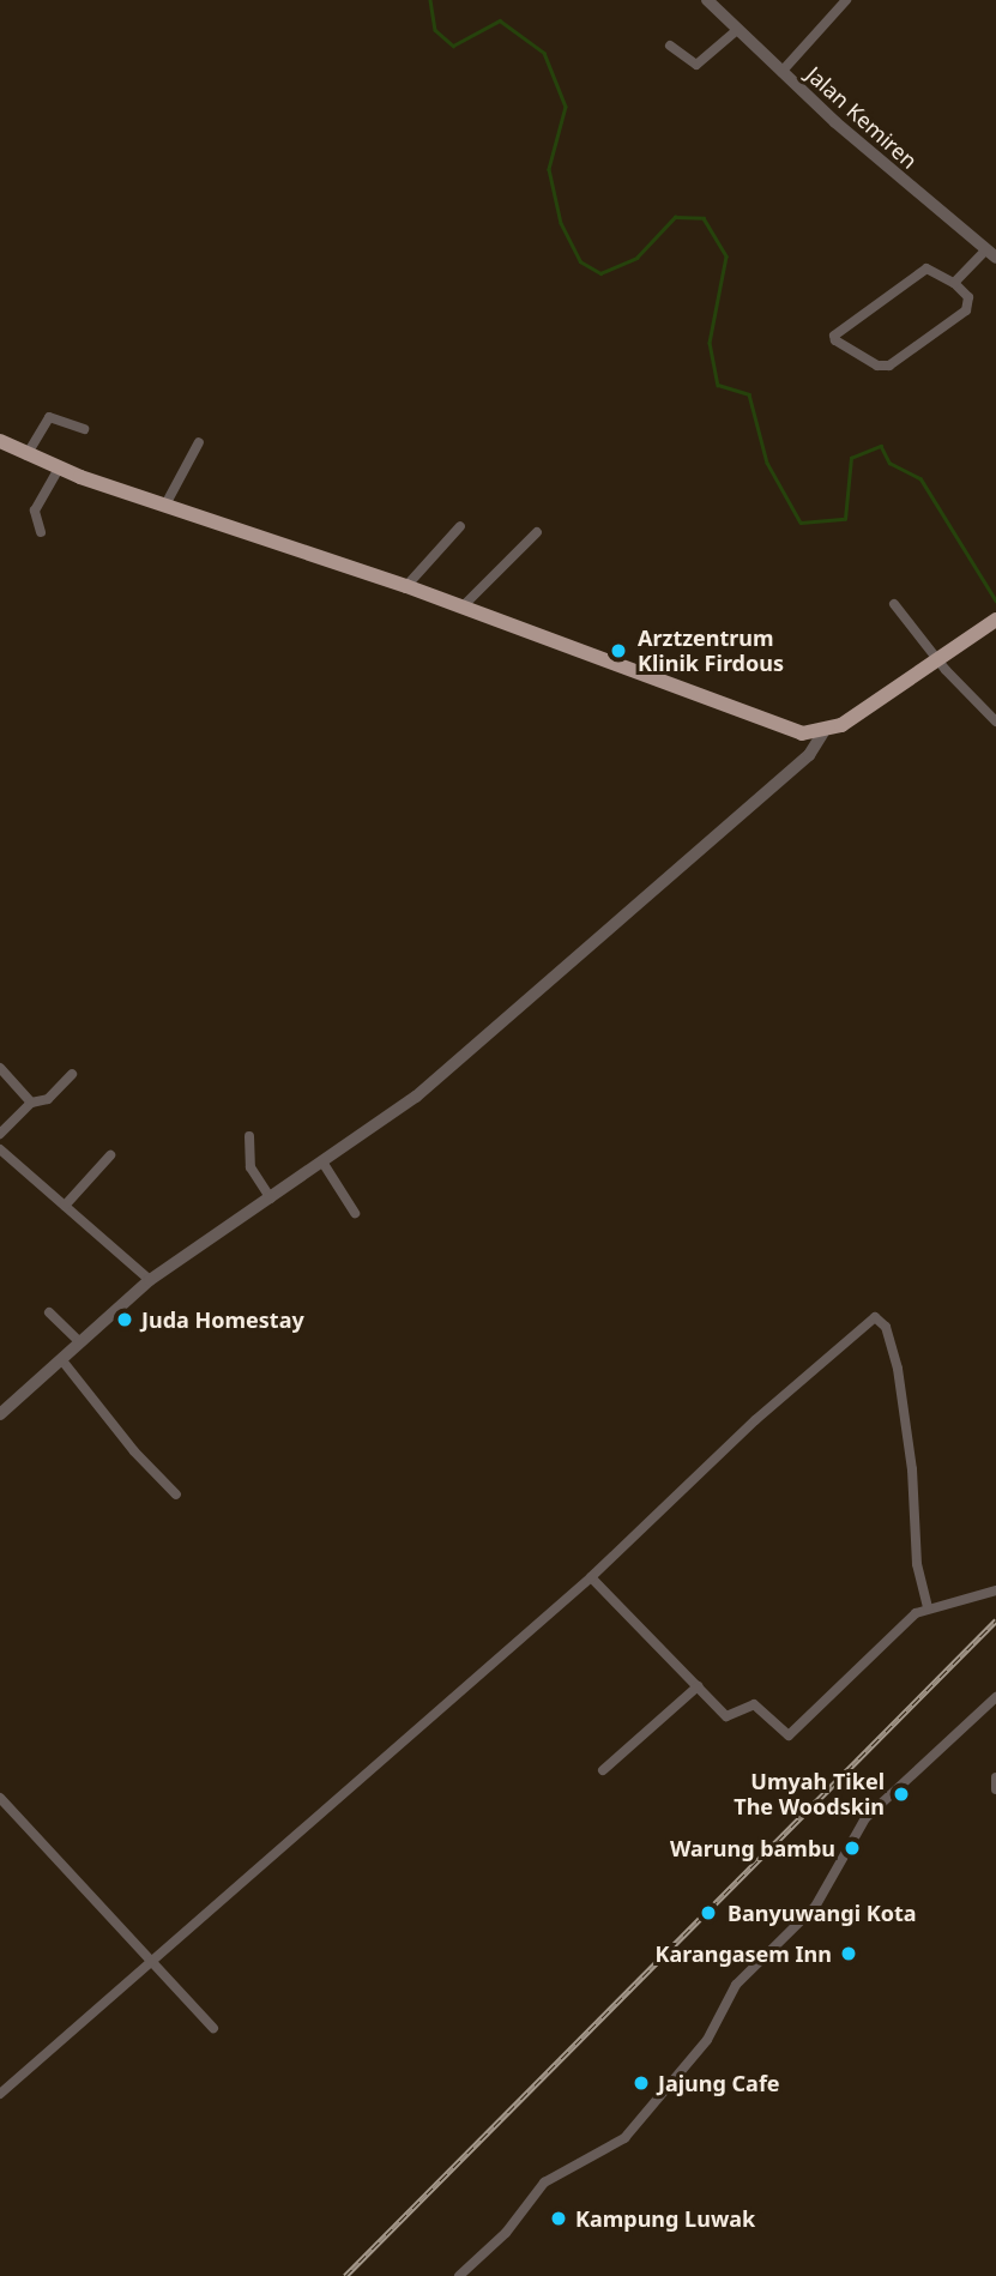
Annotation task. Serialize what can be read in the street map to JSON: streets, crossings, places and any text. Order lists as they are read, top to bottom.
{
  "streets": {
    "street": ["Jalan Kemiren"]
  },
  "places": [
    "Arztzentrum Klinik Firdous",
    "Juda Homestay",
    "Umyah Tikel The Woodskin",
    "Warung bambu",
    "Banyuwangi Kota",
    "Karangasem Inn",
    "Jajung Cafe",
    "Kampung Luwak"
  ]
}
